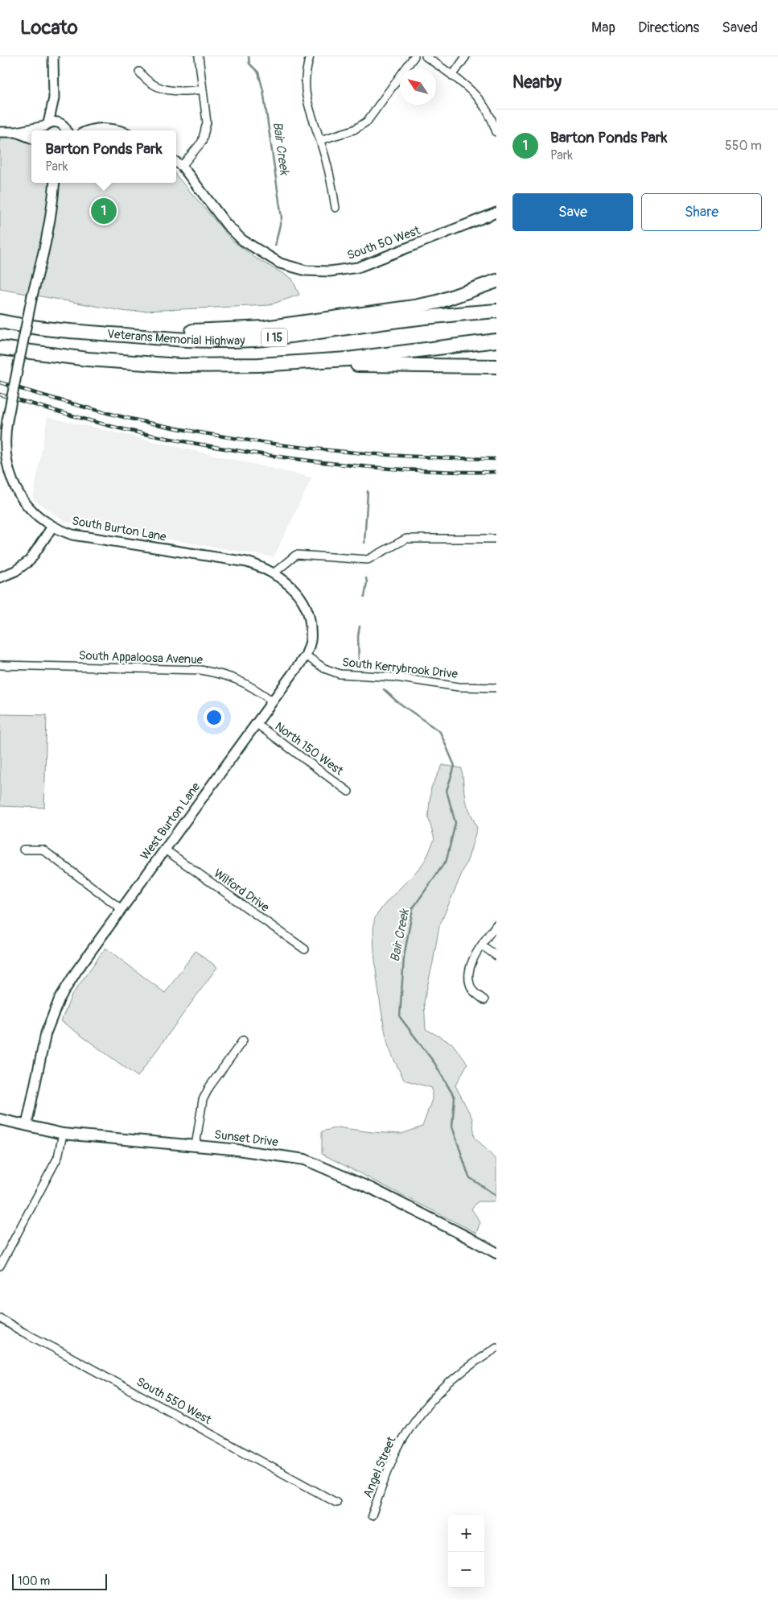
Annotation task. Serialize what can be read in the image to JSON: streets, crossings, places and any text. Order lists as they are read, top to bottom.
{
  "streets": {
    "highway": ["Veterans Memorial Highway", "I 15"],
    "main road": ["Sunset Drive"],
    "street": [
      "South 50 West",
      "South Burton Lane",
      "South Appaloosa Avenue",
      "South Kerrybrook Drive",
      "North 150 West",
      "West Burton Lane",
      "Wilford Drive",
      "South 550 West",
      "Angel Street"
    ]
  },
  "crossings": [
    ["South Burton Lane", "West Burton Lane"],
    ["South Appaloosa Avenue", "West Burton Lane"],
    ["South Kerrybrook Drive", "West Burton Lane"],
    ["North 150 West", "West Burton Lane"],
    ["West Burton Lane", "Wilford Drive"],
    ["West Burton Lane", "Sunset Drive"]
  ],
  "water": ["Bair Creek"],
  "scale_bar": "100 m",
  "north": "top left",
  "page": {
    "header": "Locato",
    "nav": ["Map", "Directions", "Saved"],
    "heading": "Nearby",
    "list": [
      {
        "mark": "1",
        "name": "Barton Ponds Park",
        "note": "Park",
        "value": "550 m"
      }
    ],
    "popup": ["Barton Ponds Park", "Park"],
    "buttons": ["Save", "Share"],
    "pins": "1",
    "map_buttons": ["+", "−"],
    "scale": "100 m"
  }
}
